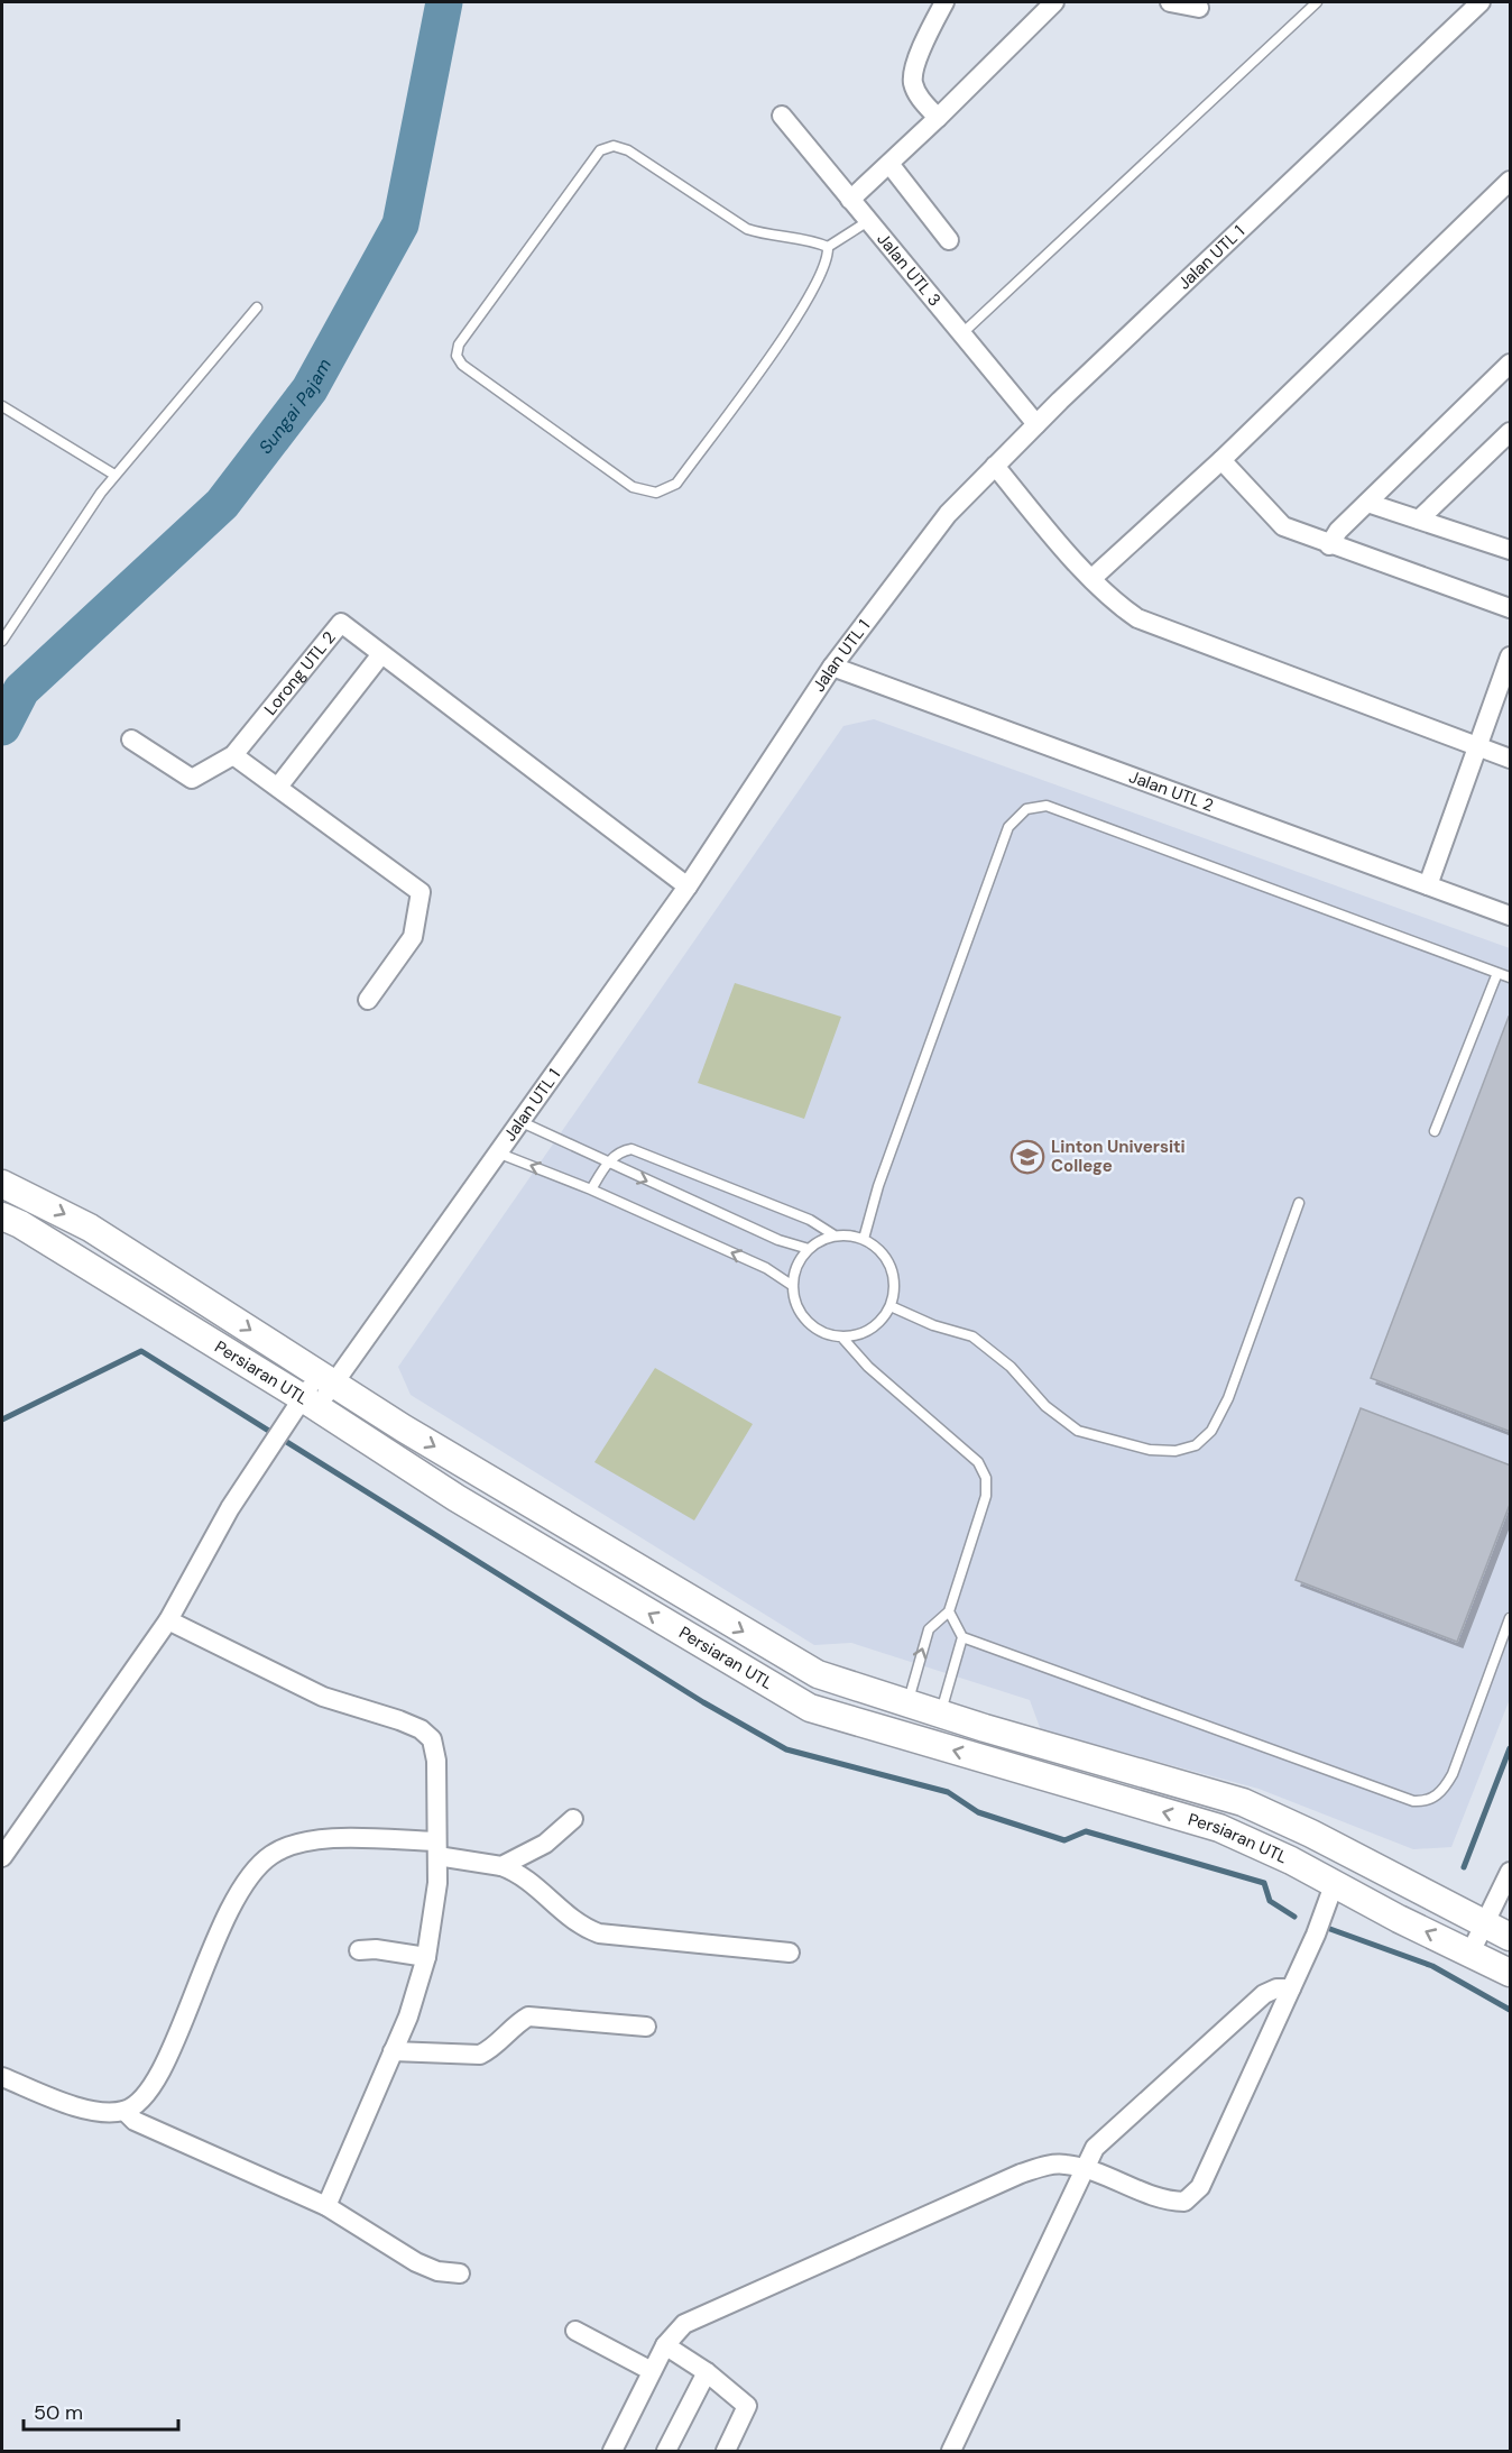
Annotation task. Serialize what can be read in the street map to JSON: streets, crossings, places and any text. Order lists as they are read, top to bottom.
{
  "streets": {
    "street": [
      "Jalan UTL 1",
      "Jalan UTL 3",
      "Lorong UTL 2",
      "Jalan UTL 2",
      "Persiaran UTL"
    ]
  },
  "crossings": [
    ["Jalan UTL 1", "Jalan UTL 3"],
    ["Jalan UTL 1", "Lorong UTL 2"],
    ["Jalan UTL 1", "Jalan UTL 2"],
    ["Jalan UTL 1", "Persiaran UTL"]
  ],
  "water": ["Sungai Pajam"],
  "places": {
    "school or university": ["Linton Universiti College"]
  },
  "scale_bar": "50 m"
}
